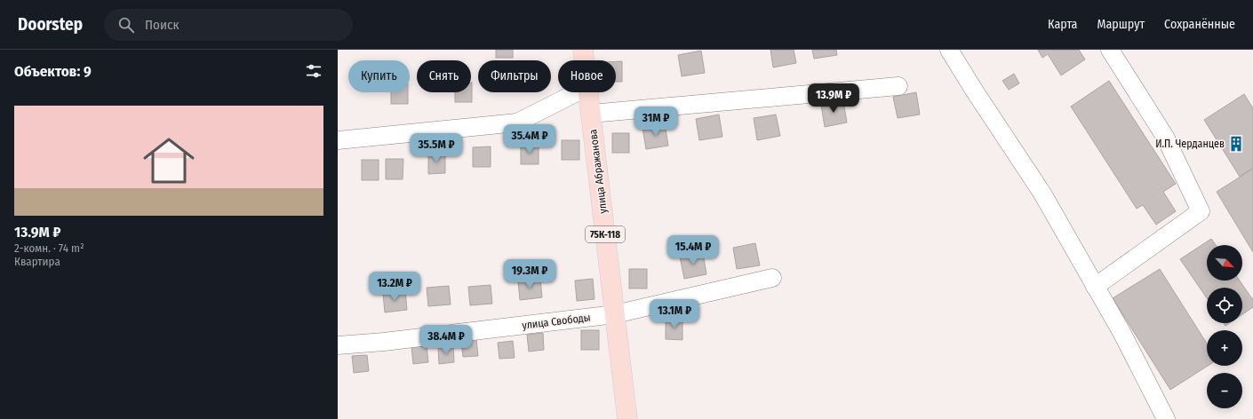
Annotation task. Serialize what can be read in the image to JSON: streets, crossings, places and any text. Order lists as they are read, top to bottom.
{
  "streets": {
    "main road": ["улица Абражанова", "75К-118"],
    "street": ["улица Свободы"]
  },
  "crossings": [
    ["улица Абражанова", "улица Свободы"]
  ],
  "places": {
    "building": ["И.П. Черданцев"]
  },
  "north": "bottom right",
  "page": {
    "header": "Doorstep",
    "search": "Поиск",
    "nav": ["Карта", "Маршрут", "Сохранённые"],
    "heading": "Объектов: 9",
    "chip": [
      "Купить",
      "Снять",
      "Фильтры",
      "Новое"
    ],
    "price": [
      "13.9M ₽",
      "31M ₽",
      "35.4M ₽",
      "35.5M ₽",
      "15.4M ₽",
      "19.3M ₽",
      "13.2M ₽",
      "13.1M ₽",
      "38.4M ₽"
    ],
    "list": [
      {
        "name": "13.9M ₽",
        "note": "2-комн. · 74 m² · Квартира"
      }
    ],
    "map_buttons": ["+", "−"]
  }
}
